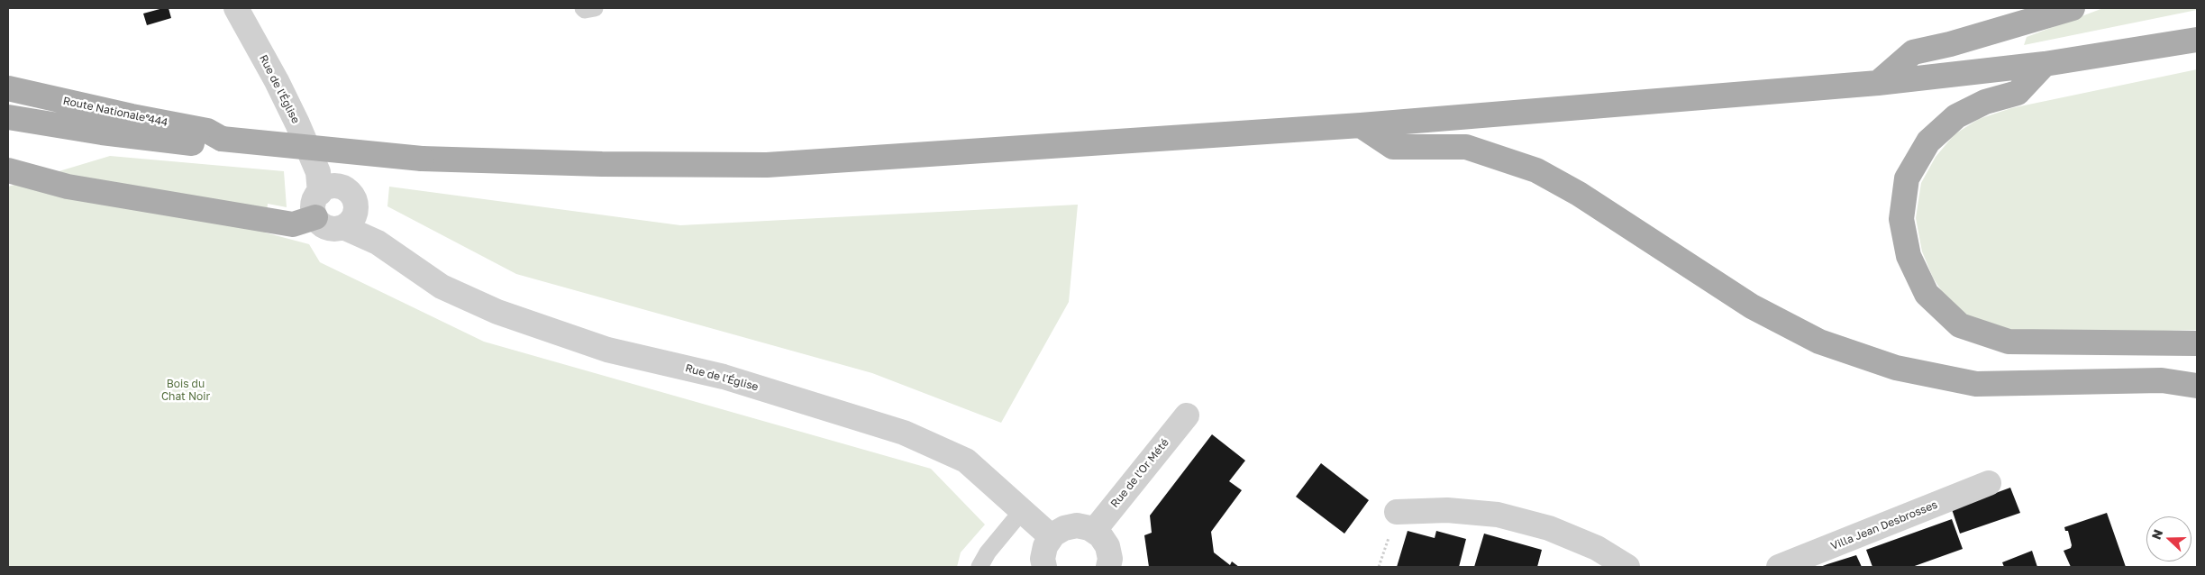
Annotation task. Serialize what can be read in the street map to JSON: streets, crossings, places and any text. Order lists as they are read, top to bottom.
{
  "streets": {
    "main road": ["Route Nationale°444"],
    "street": ["Rue de l'Église", "Rue de l'Or Mété", "Villa Jean Desbrosses"]
  },
  "parks": ["Bois du Chat Noir"],
  "north": "left"
}
